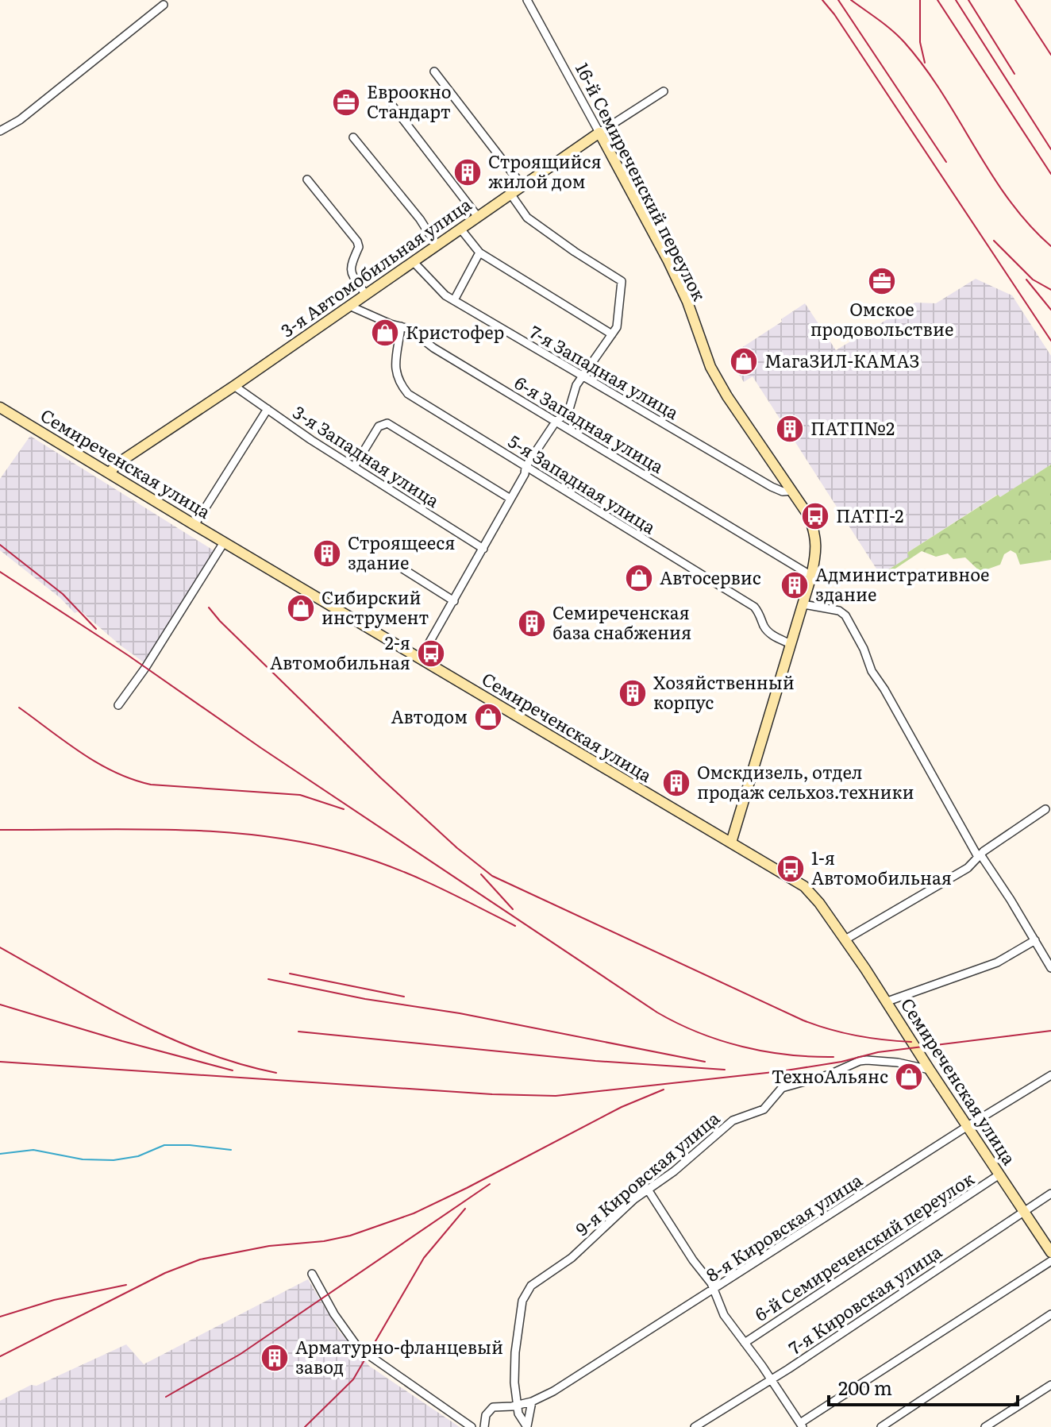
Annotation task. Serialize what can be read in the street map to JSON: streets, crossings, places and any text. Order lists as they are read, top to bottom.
{
  "streets": {
    "street": [
      "16-й Семиреченский переулок",
      "3-я Автомобильная улица",
      "7-я Западная улица",
      "6-я Западная улица",
      "3-я Западная улица",
      "Семиреченская улица",
      "5-я Западная улица",
      "9-я Кировская улица",
      "8-я Кировская улица",
      "6-й Семиреченский переулок",
      "7-я Кировская улица"
    ]
  },
  "crossings": [
    ["16-й Семиреченский переулок", "3-я Автомобильная улица"],
    ["16-й Семиреченский переулок", "7-я Западная улица"],
    ["16-й Семиреченский переулок", "6-я Западная улица"],
    ["3-я Автомобильная улица", "7-я Западная улица"],
    ["3-я Автомобильная улица", "6-я Западная улица"],
    ["3-я Автомобильная улица", "3-я Западная улица"],
    ["3-я Автомобильная улица", "Семиреченская улица"],
    ["6-я Западная улица", "5-я Западная улица"],
    ["Семиреченская улица", "9-я Кировская улица"],
    ["Семиреченская улица", "8-я Кировская улица"],
    ["Семиреченская улица", "6-й Семиреченский переулок"],
    ["Семиреченская улица", "7-я Кировская улица"],
    ["9-я Кировская улица", "8-я Кировская улица"]
  ],
  "places": {
    "office": ["Евроокно Стандарт", "Омское продовольствие"],
    "building": [
      "Строящийся жилой дом",
      "ПАТП№2",
      "Строящееся здание",
      "Административное здание",
      "Семиреченская база снабжения",
      "Хозяйственный корпус",
      "Омскдизель, отдел продаж сельхоз.техники",
      "Арматурно-фланцевый завод"
    ],
    "shop": [
      "Кристофер",
      "МагаЗИЛ-КАМАЗ",
      "Автосервис",
      "Сибирский инструмент",
      "Автодом",
      "ТехноАльянс"
    ],
    "bus stop": ["ПАТП-2", "2-я Автомобильная", "1-я Автомобильная"]
  },
  "scale_bar": "200 m"
}
